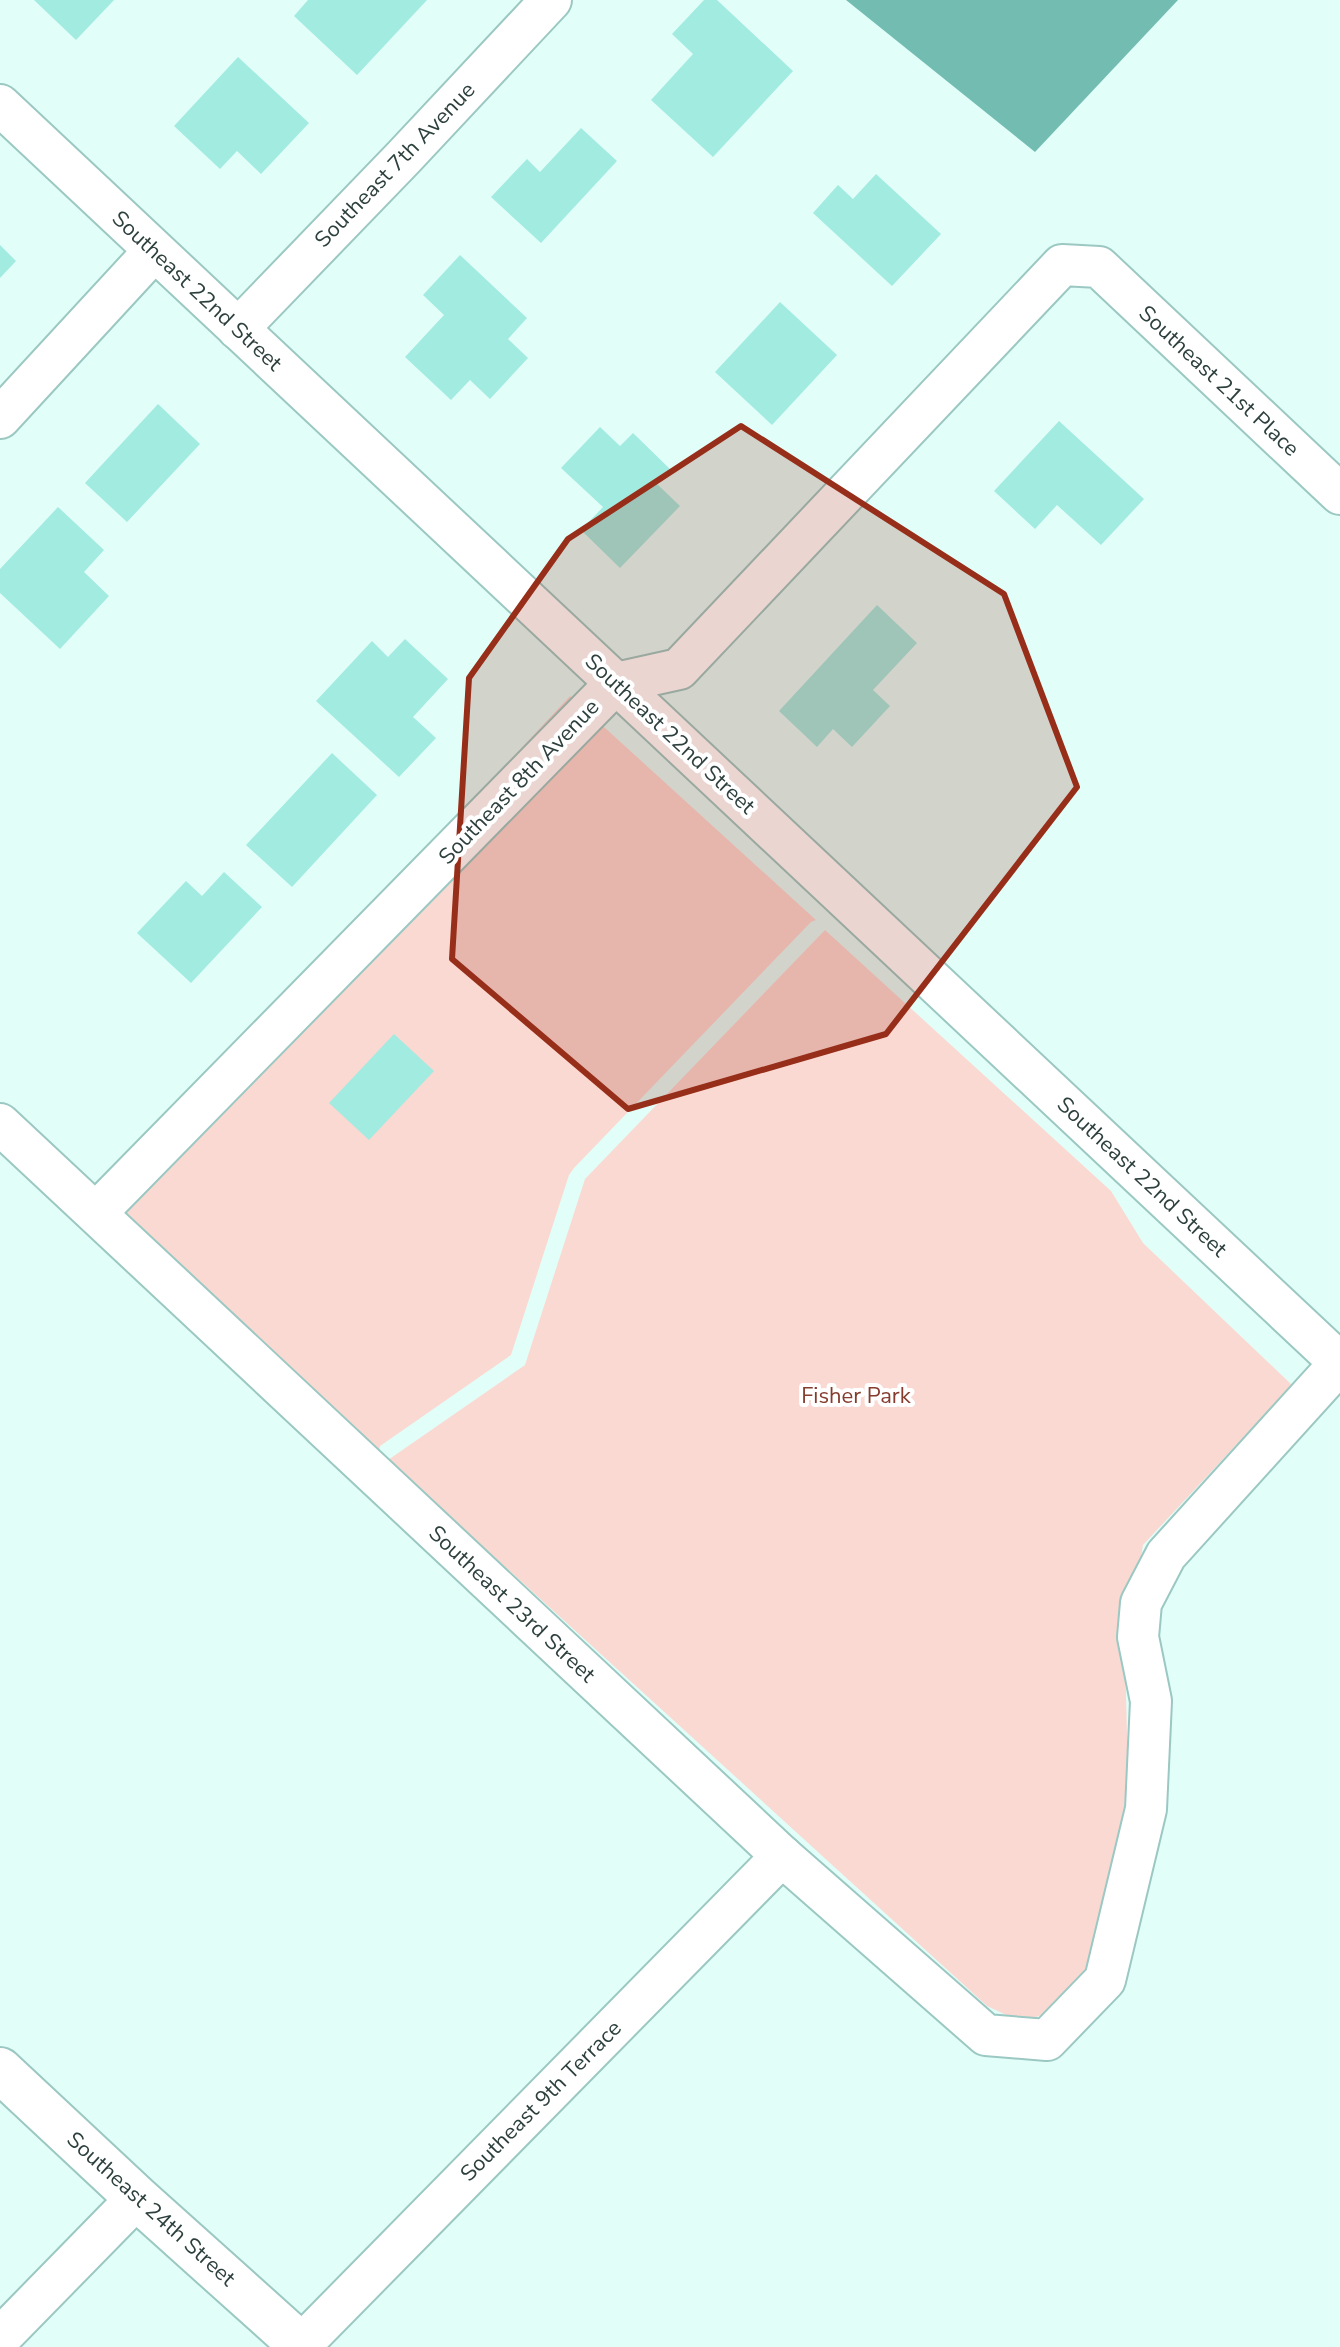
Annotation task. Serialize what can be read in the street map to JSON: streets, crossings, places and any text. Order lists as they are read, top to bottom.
{
  "streets": {
    "street": [
      "Southeast 7th Avenue",
      "Southeast 22nd Street",
      "Southeast 21st Place",
      "Southeast 8th Avenue",
      "Southeast 23rd Street",
      "Southeast 9th Terrace",
      "Southeast 24th Street"
    ]
  },
  "crossings": [
    ["Southeast 7th Avenue", "Southeast 22nd Street"],
    ["Southeast 22nd Street", "Southeast 8th Avenue"],
    ["Southeast 22nd Street", "Southeast 23rd Street"],
    ["Southeast 21st Place", "Southeast 8th Avenue"],
    ["Southeast 8th Avenue", "Southeast 23rd Street"],
    ["Southeast 23rd Street", "Southeast 9th Terrace"],
    ["Southeast 9th Terrace", "Southeast 24th Street"]
  ],
  "parks": ["Fisher Park"]
}
